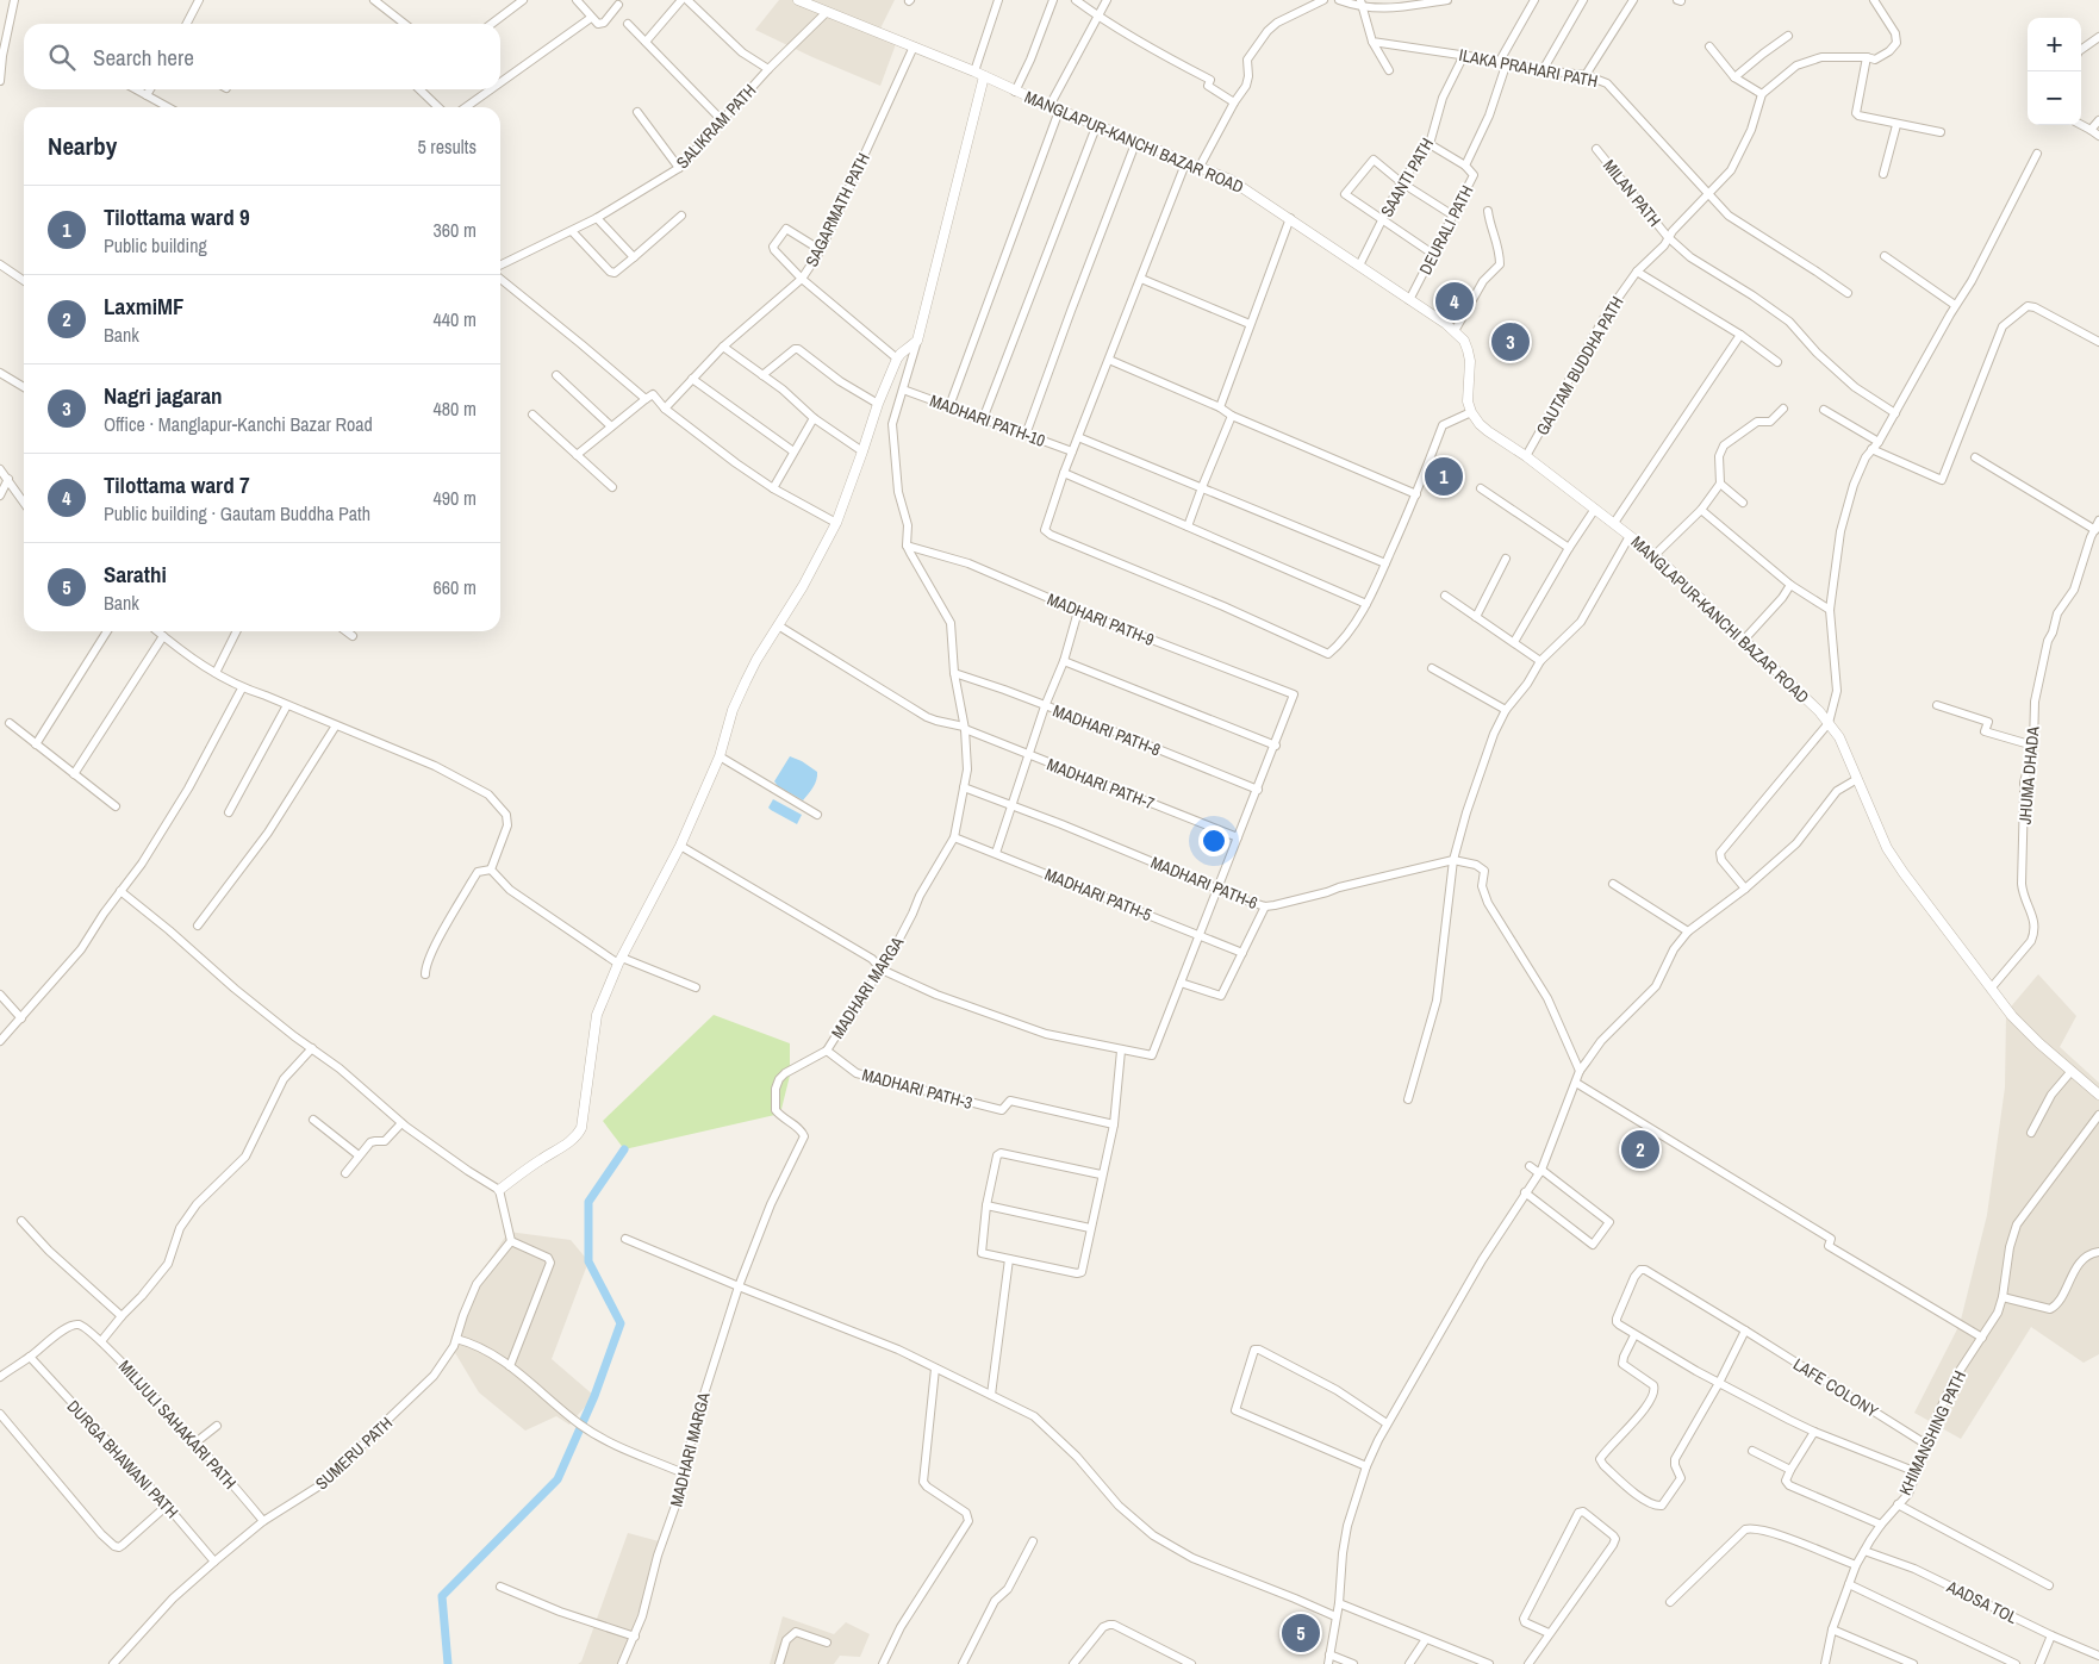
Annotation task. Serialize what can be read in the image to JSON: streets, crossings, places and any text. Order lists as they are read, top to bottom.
{
  "streets": {
    "street": [
      "ILAKA PRAHARI PATH",
      "SALIKRAM PATH",
      "MANGLAPUR-KANCHI BAZAR ROAD",
      "SAANTI PATH",
      "MILAN PATH",
      "SAGARMATH PATH",
      "DEURALI PATH",
      "GAUTAM BUDDHA PATH",
      "MADHARI PATH-10",
      "MADHARI PATH-9",
      "MADHARI PATH-8",
      "JHUMA DHADA",
      "MADHARI PATH-7",
      "MADHARI PATH-6",
      "MADHARI PATH-5",
      "MADHARI MARGA",
      "MADHARI PATH-3",
      "LAFE COLONY",
      "MILIJULI SAHAKARI PATH",
      "KHIMANSHING PATH",
      "SUMERU PATH",
      "DURGA BHAWANI PATH",
      "AADSA TOL"
    ]
  },
  "crossings": [
    ["ILAKA PRAHARI PATH", "SAANTI PATH"],
    ["ILAKA PRAHARI PATH", "DEURALI PATH"],
    ["ILAKA PRAHARI PATH", "GAUTAM BUDDHA PATH"],
    ["SALIKRAM PATH", "MANGLAPUR-KANCHI BAZAR ROAD"],
    ["MANGLAPUR-KANCHI BAZAR ROAD", "SAANTI PATH"],
    ["MANGLAPUR-KANCHI BAZAR ROAD", "SAGARMATH PATH"],
    ["MANGLAPUR-KANCHI BAZAR ROAD", "DEURALI PATH"],
    ["MANGLAPUR-KANCHI BAZAR ROAD", "GAUTAM BUDDHA PATH"],
    ["MANGLAPUR-KANCHI BAZAR ROAD", "JHUMA DHADA"],
    ["MILAN PATH", "GAUTAM BUDDHA PATH"],
    ["MADHARI PATH-10", "MADHARI MARGA"],
    ["MADHARI PATH-9", "MADHARI MARGA"],
    ["MADHARI PATH-8", "MADHARI MARGA"],
    ["MADHARI PATH-7", "MADHARI MARGA"],
    ["MADHARI PATH-6", "MADHARI MARGA"],
    ["MADHARI PATH-5", "MADHARI MARGA"],
    ["MADHARI MARGA", "MADHARI PATH-3"],
    ["LAFE COLONY", "KHIMANSHING PATH"],
    ["MILIJULI SAHAKARI PATH", "SUMERU PATH"],
    ["MILIJULI SAHAKARI PATH", "DURGA BHAWANI PATH"],
    ["KHIMANSHING PATH", "AADSA TOL"],
    ["SUMERU PATH", "DURGA BHAWANI PATH"]
  ],
  "page": {
    "map_buttons": ["+", "−"],
    "search": "Search here",
    "heading": ["Nearby", "5 results"],
    "list": [
      {
        "mark": "1",
        "name": "Tilottama ward 9",
        "note": "Public building",
        "value": "360 m"
      },
      {
        "mark": "2",
        "name": "LaxmiMF",
        "note": "Bank",
        "value": "440 m"
      },
      {
        "mark": "3",
        "name": "Nagri jagaran",
        "note": "Office · Manglapur-Kanchi Bazar Road",
        "value": "480 m"
      },
      {
        "mark": "4",
        "name": "Tilottama ward 7",
        "note": "Public building · Gautam Buddha Path",
        "value": "490 m"
      },
      {
        "mark": "5",
        "name": "Sarathi",
        "note": "Bank",
        "value": "660 m"
      }
    ],
    "pins": [
      "4",
      "3",
      "1",
      "2",
      "5"
    ]
  }
}
